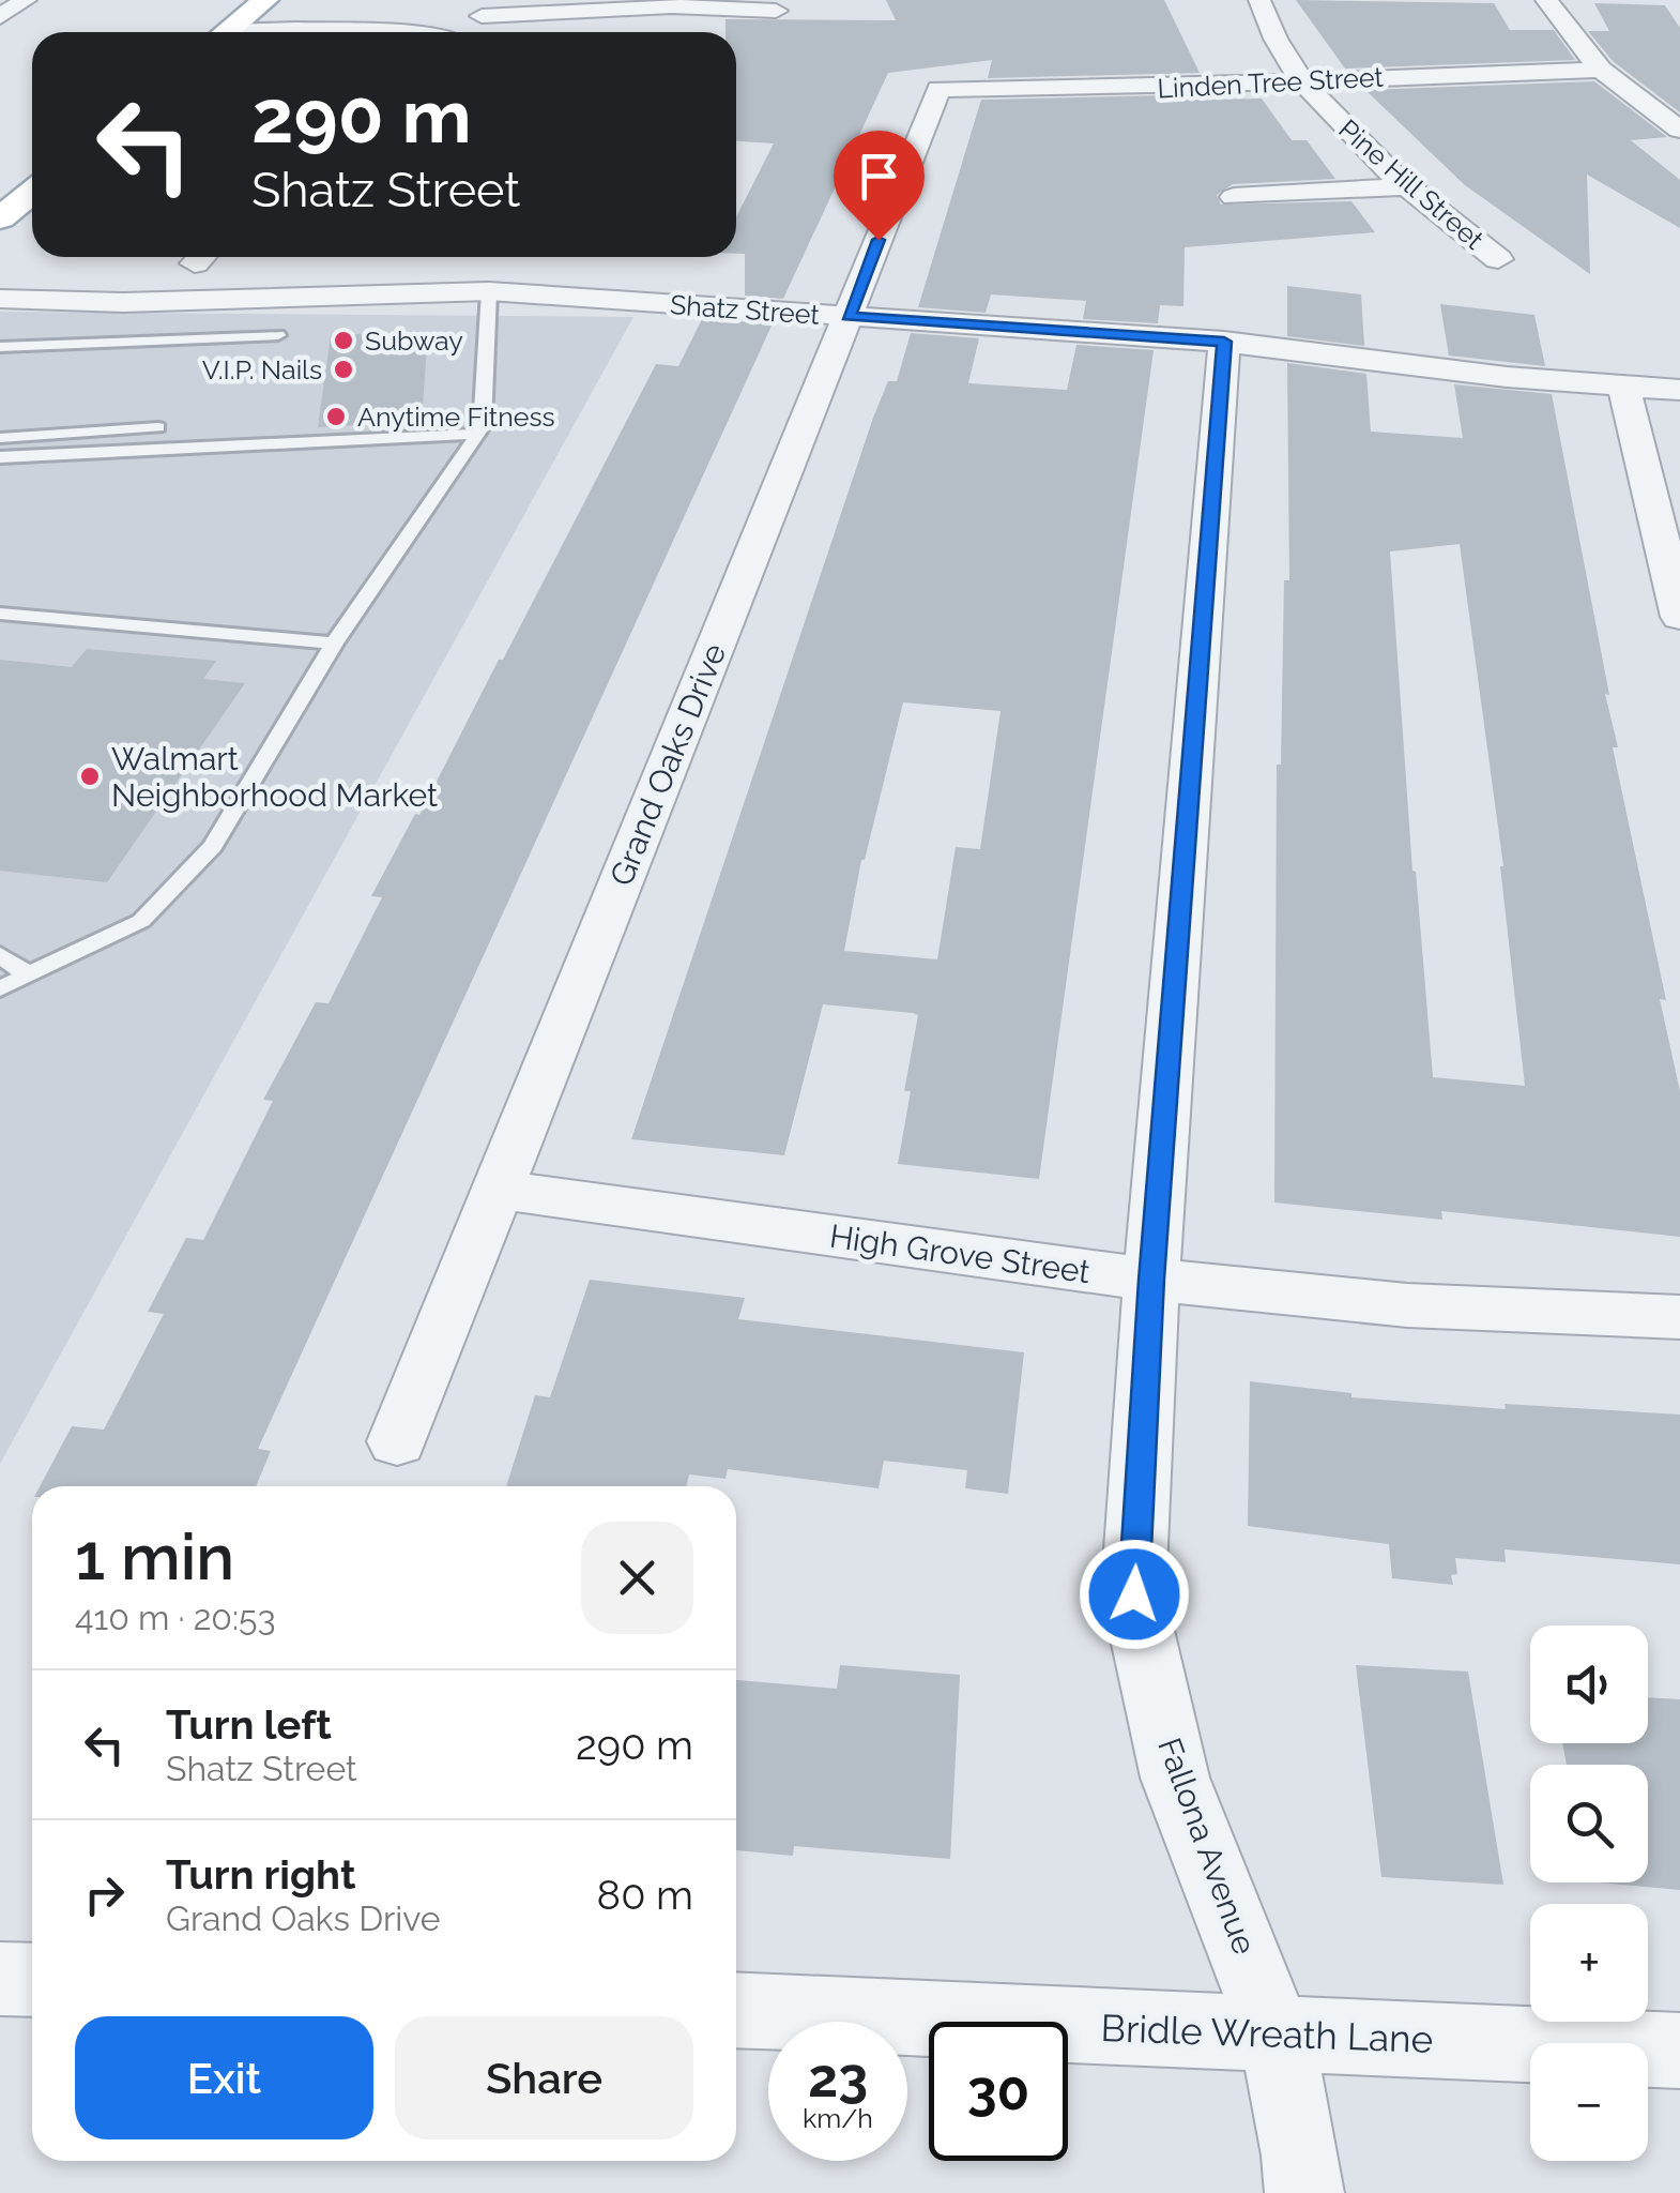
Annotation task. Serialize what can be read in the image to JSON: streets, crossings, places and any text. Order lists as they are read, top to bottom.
{
  "streets": {
    "street": [
      "Linden Tree Street",
      "Pine Hill Street",
      "Shatz Street",
      "Grand Oaks Drive",
      "High Grove Street",
      "Fallona Avenue",
      "Bridle Wreath Lane"
    ]
  },
  "crossings": [
    ["Linden Tree Street", "Pine Hill Street"],
    ["Linden Tree Street", "Grand Oaks Drive"],
    ["Shatz Street", "Grand Oaks Drive"],
    ["Shatz Street", "Fallona Avenue"],
    ["Grand Oaks Drive", "High Grove Street"],
    ["High Grove Street", "Fallona Avenue"],
    ["Fallona Avenue", "Bridle Wreath Lane"]
  ],
  "places": [
    "Subway",
    "V.I.P. Nails",
    "Anytime Fitness",
    "Walmart Neighborhood Market"
  ],
  "page": {
    "turn": ["290 m", "Shatz Street"],
    "heading": ["1 min", "410 m · 20:53"],
    "map_buttons": ["+", "−"],
    "list": [
      {
        "name": "Turn left",
        "note": "Shatz Street",
        "value": "290 m"
      },
      {
        "name": "Turn right",
        "note": "Grand Oaks Drive",
        "value": "80 m"
      }
    ],
    "buttons": ["Exit", "Share"],
    "speed": "23 km/h",
    "limit": "30"
  }
}
